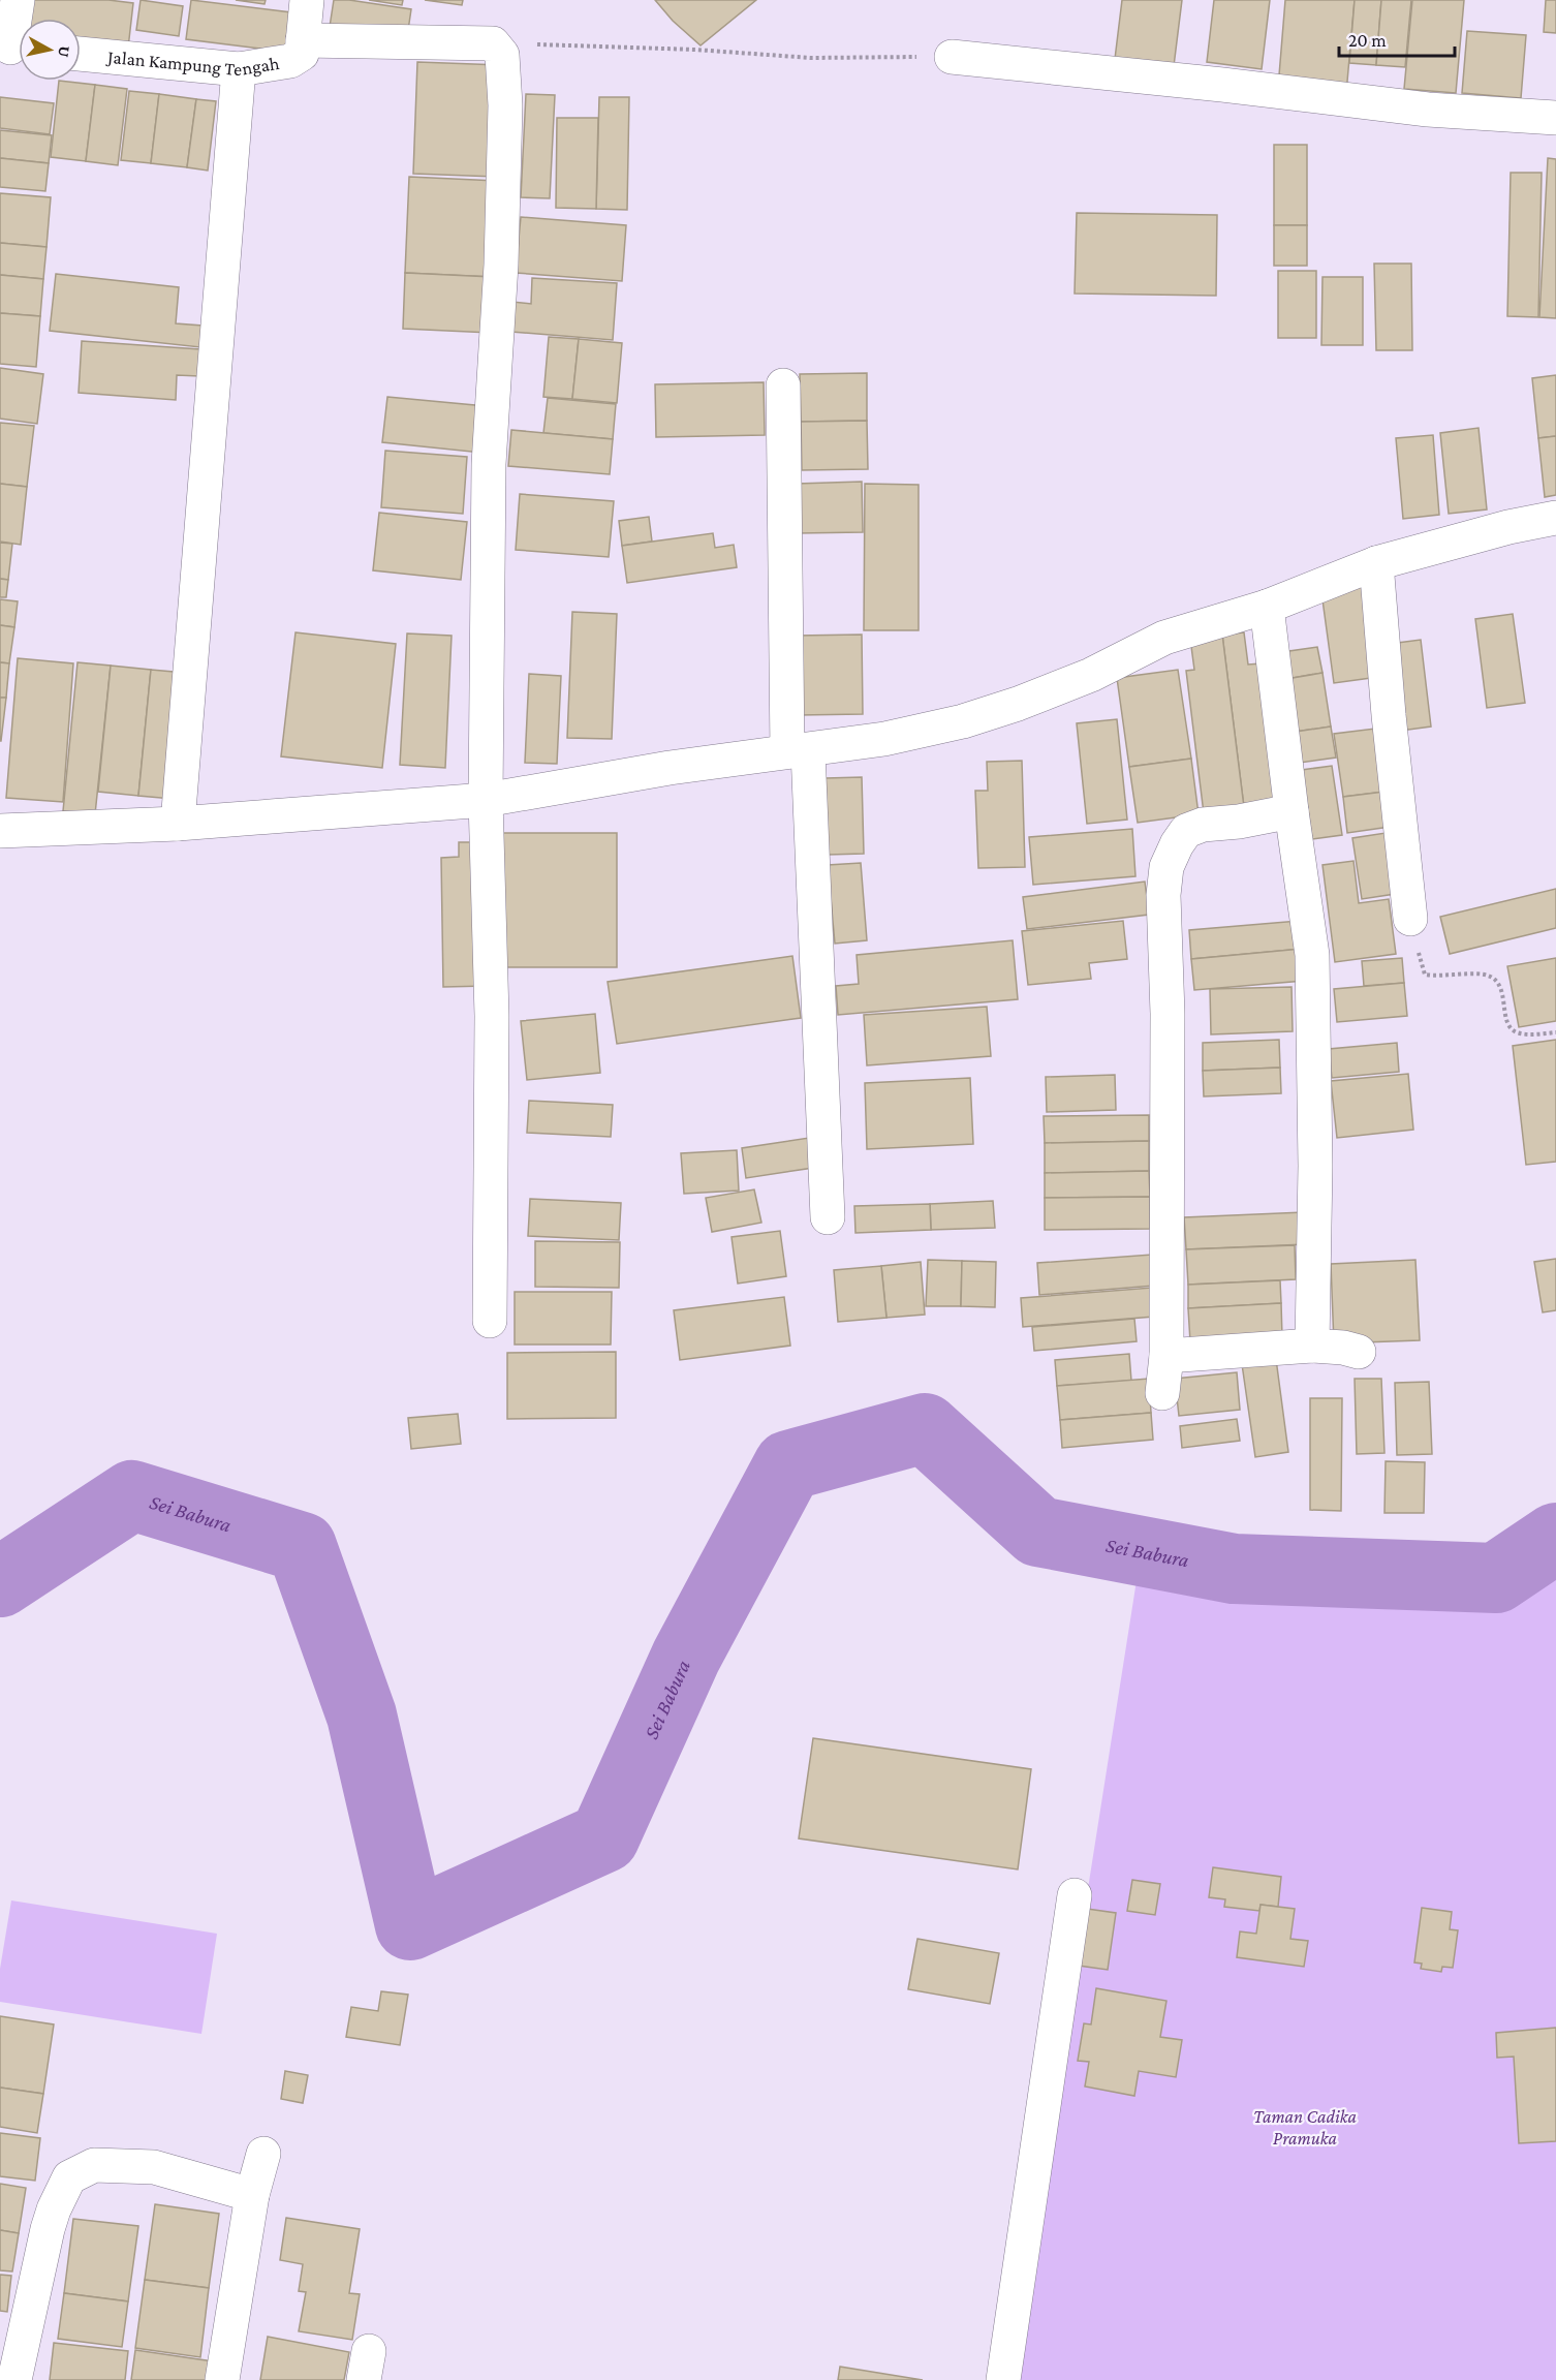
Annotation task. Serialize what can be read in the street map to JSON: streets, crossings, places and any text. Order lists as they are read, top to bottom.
{
  "streets": {
    "street": ["Jalan Kampung Tengah"]
  },
  "water": ["Sei Babura"],
  "parks": ["Taman Cadika Pramuka"],
  "scale_bar": "20 m",
  "north": "right"
}
